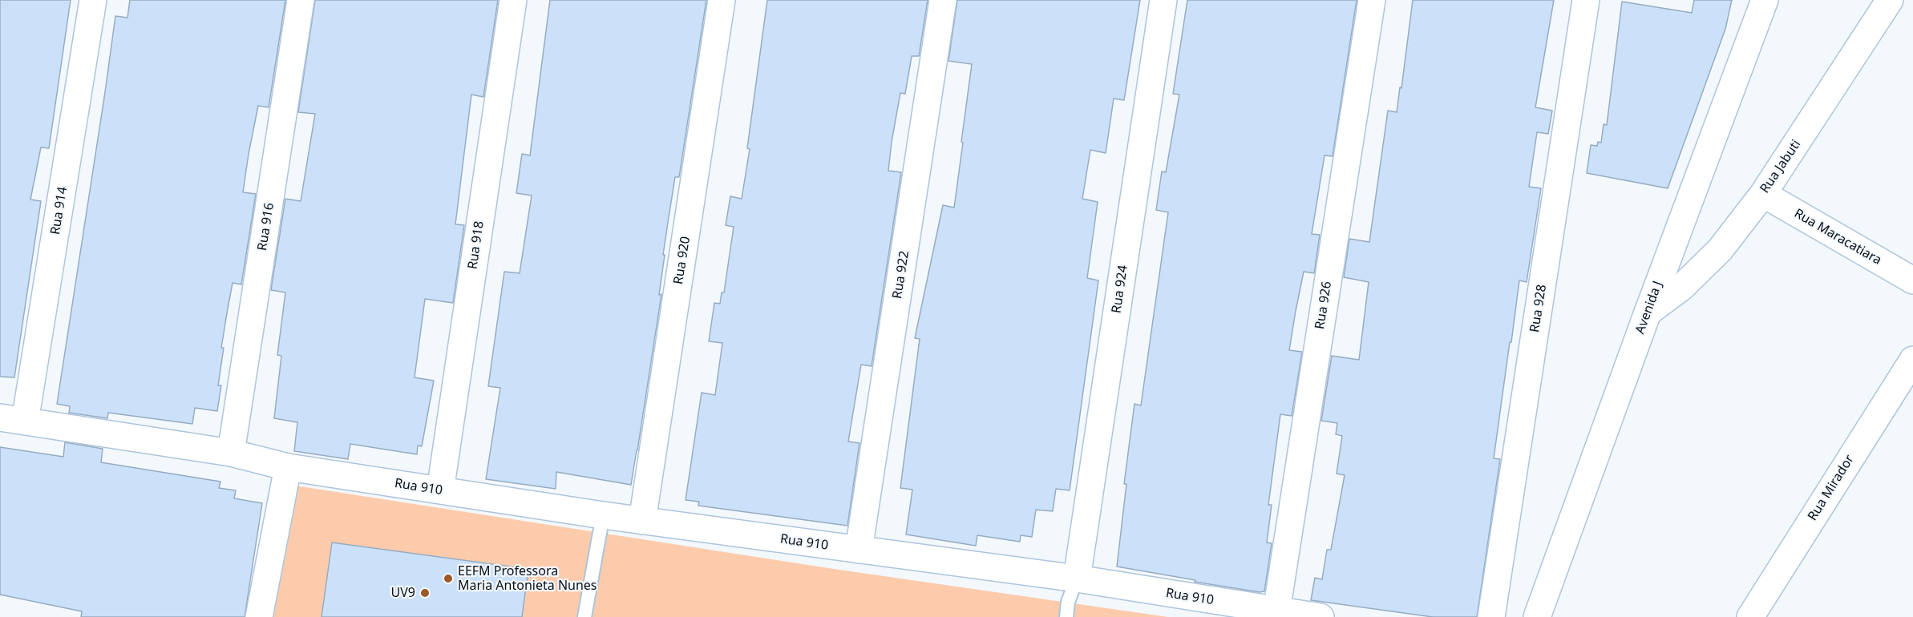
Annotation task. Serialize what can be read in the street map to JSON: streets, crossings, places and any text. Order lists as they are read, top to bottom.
{
  "streets": {
    "street": [
      "Rua Jabuti",
      "Rua 914",
      "Rua 916",
      "Rua Maracatiara",
      "Rua 918",
      "Rua 920",
      "Rua 922",
      "Rua 924",
      "Rua 926",
      "Avenida J",
      "Rua 928",
      "Rua 910",
      "Rua Mirador"
    ]
  },
  "crossings": [
    ["Rua Jabuti", "Rua Maracatiara"],
    ["Rua Jabuti", "Avenida J"],
    ["Rua 914", "Rua 910"],
    ["Rua 916", "Rua 910"],
    ["Rua 918", "Rua 910"],
    ["Rua 920", "Rua 910"],
    ["Rua 922", "Rua 910"],
    ["Rua 924", "Rua 910"],
    ["Rua 926", "Rua 910"]
  ],
  "places": ["EEFM Professora Maria Antonieta Nunes", "UV9"]
}
